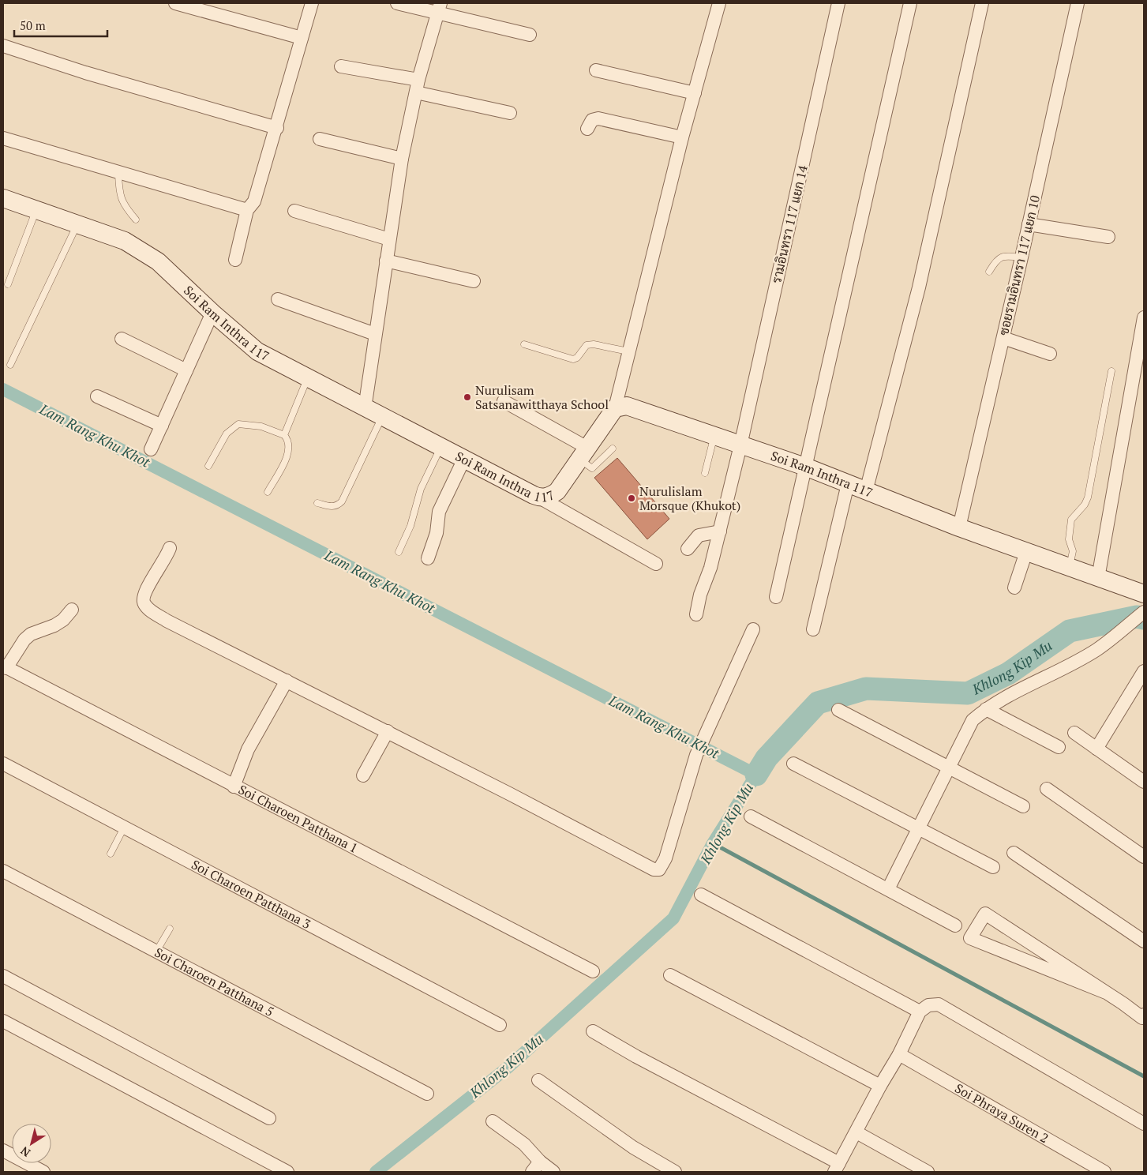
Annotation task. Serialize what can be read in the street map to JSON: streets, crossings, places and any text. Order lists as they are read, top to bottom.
{
  "streets": {
    "street": [
      "รามอินทรา 117 แยก 14",
      "ซอยรามอินทรา 117 แยก 10",
      "Soi Ram Inthra 117",
      "Soi Charoen Patthana 1",
      "Soi Charoen Patthana 3",
      "Soi Charoen Patthana 5",
      "Soi Phraya Suren 2"
    ]
  },
  "crossings": [
    ["รามอินทรา 117 แยก 14", "Soi Ram Inthra 117"],
    ["ซอยรามอินทรา 117 แยก 10", "Soi Ram Inthra 117"]
  ],
  "water": ["Lam Rang Khu Khot", "Khlong Kip Mu"],
  "places": ["Nurulisam Satsanawitthaya School", "Nurulislam Morsque (Khukot)"],
  "scale_bar": "50 m",
  "north": "bottom left"
}
